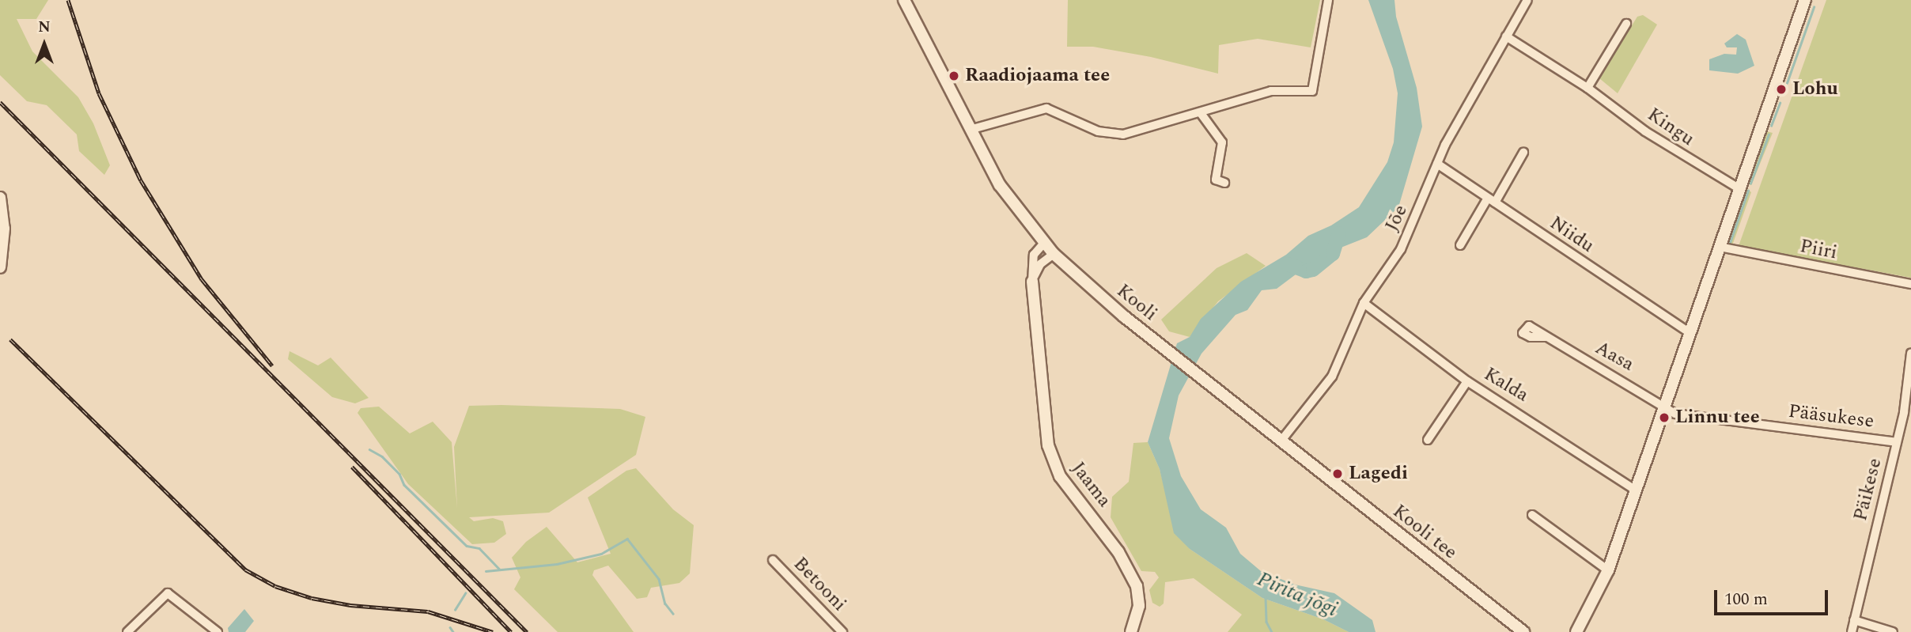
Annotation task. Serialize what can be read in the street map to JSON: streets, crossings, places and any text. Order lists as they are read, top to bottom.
{
  "streets": {
    "street": [
      "Kingu",
      "Jõe",
      "Niidu",
      "Piiri",
      "Kooli",
      "Aasa",
      "Kalda",
      "Pääsukese",
      "Jaama",
      "Päikese",
      "Kooli tee",
      "Betooni"
    ]
  },
  "crossings": [
    ["Kingu", "Jõe"],
    ["Jõe", "Niidu"],
    ["Jõe", "Kalda"],
    ["Jõe", "Kooli tee"],
    ["Kooli", "Jaama"],
    ["Kooli", "Kooli tee"],
    ["Aasa", "Pääsukese"],
    ["Pääsukese", "Päikese"]
  ],
  "water": ["Pirita jõgi"],
  "places": [
    "Raadiojaama tee",
    "Lohu",
    "Linnu tee",
    "Lagedi"
  ],
  "scale_bar": "100 m",
  "north": "top"
}
